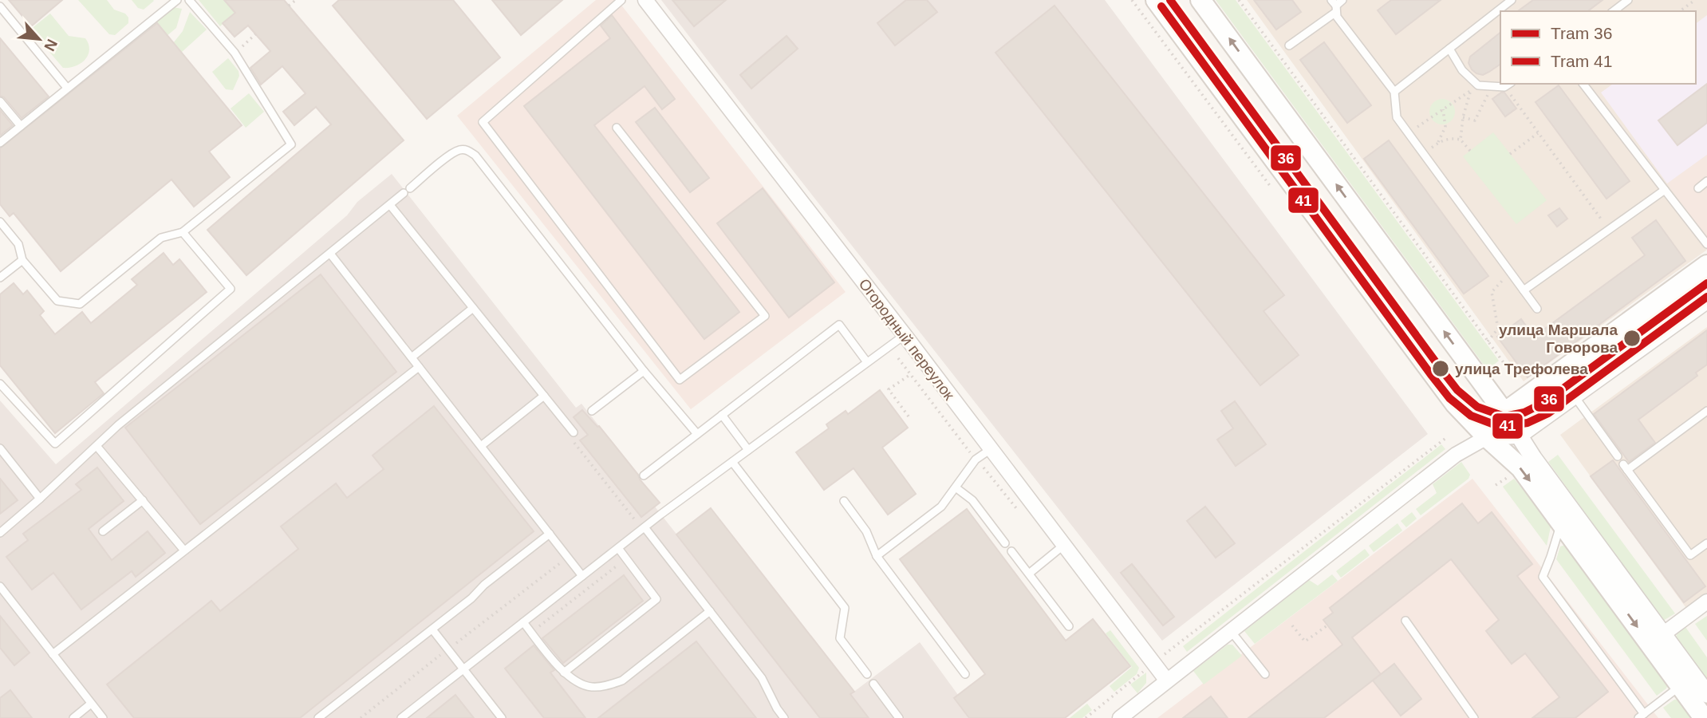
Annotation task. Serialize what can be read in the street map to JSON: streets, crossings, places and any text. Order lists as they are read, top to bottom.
{
  "streets": {
    "street": ["Огородный переулок"]
  },
  "places": ["улица Маршала Говорова", "улица Трефолева"],
  "lines": ["tram line 36", "tram line 41"],
  "legend": ["Tram 36", "Tram 41"],
  "north": "bottom right"
}
